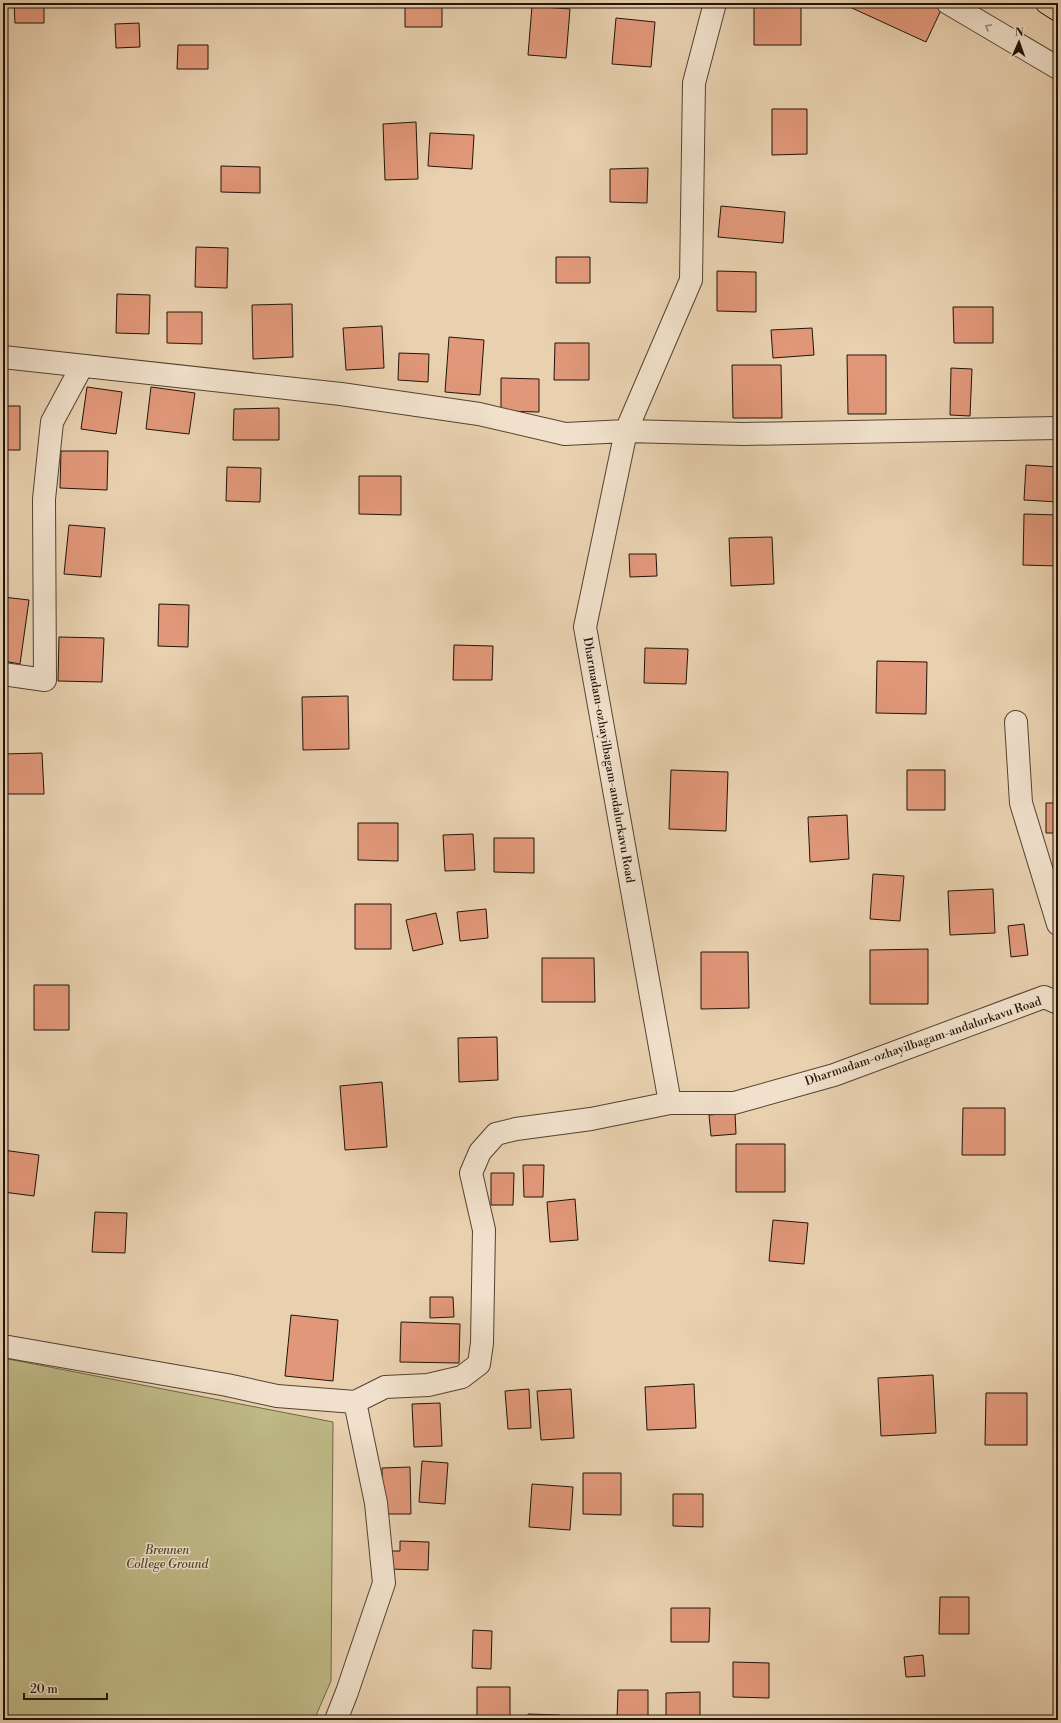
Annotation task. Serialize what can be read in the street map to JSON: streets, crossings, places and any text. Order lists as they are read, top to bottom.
{
  "streets": {
    "street": ["Dharmadam-ozhayilbagam-andalurkavu Road"]
  },
  "parks": ["Brennen College Ground"],
  "scale_bar": "20 m",
  "north": "top"
}
